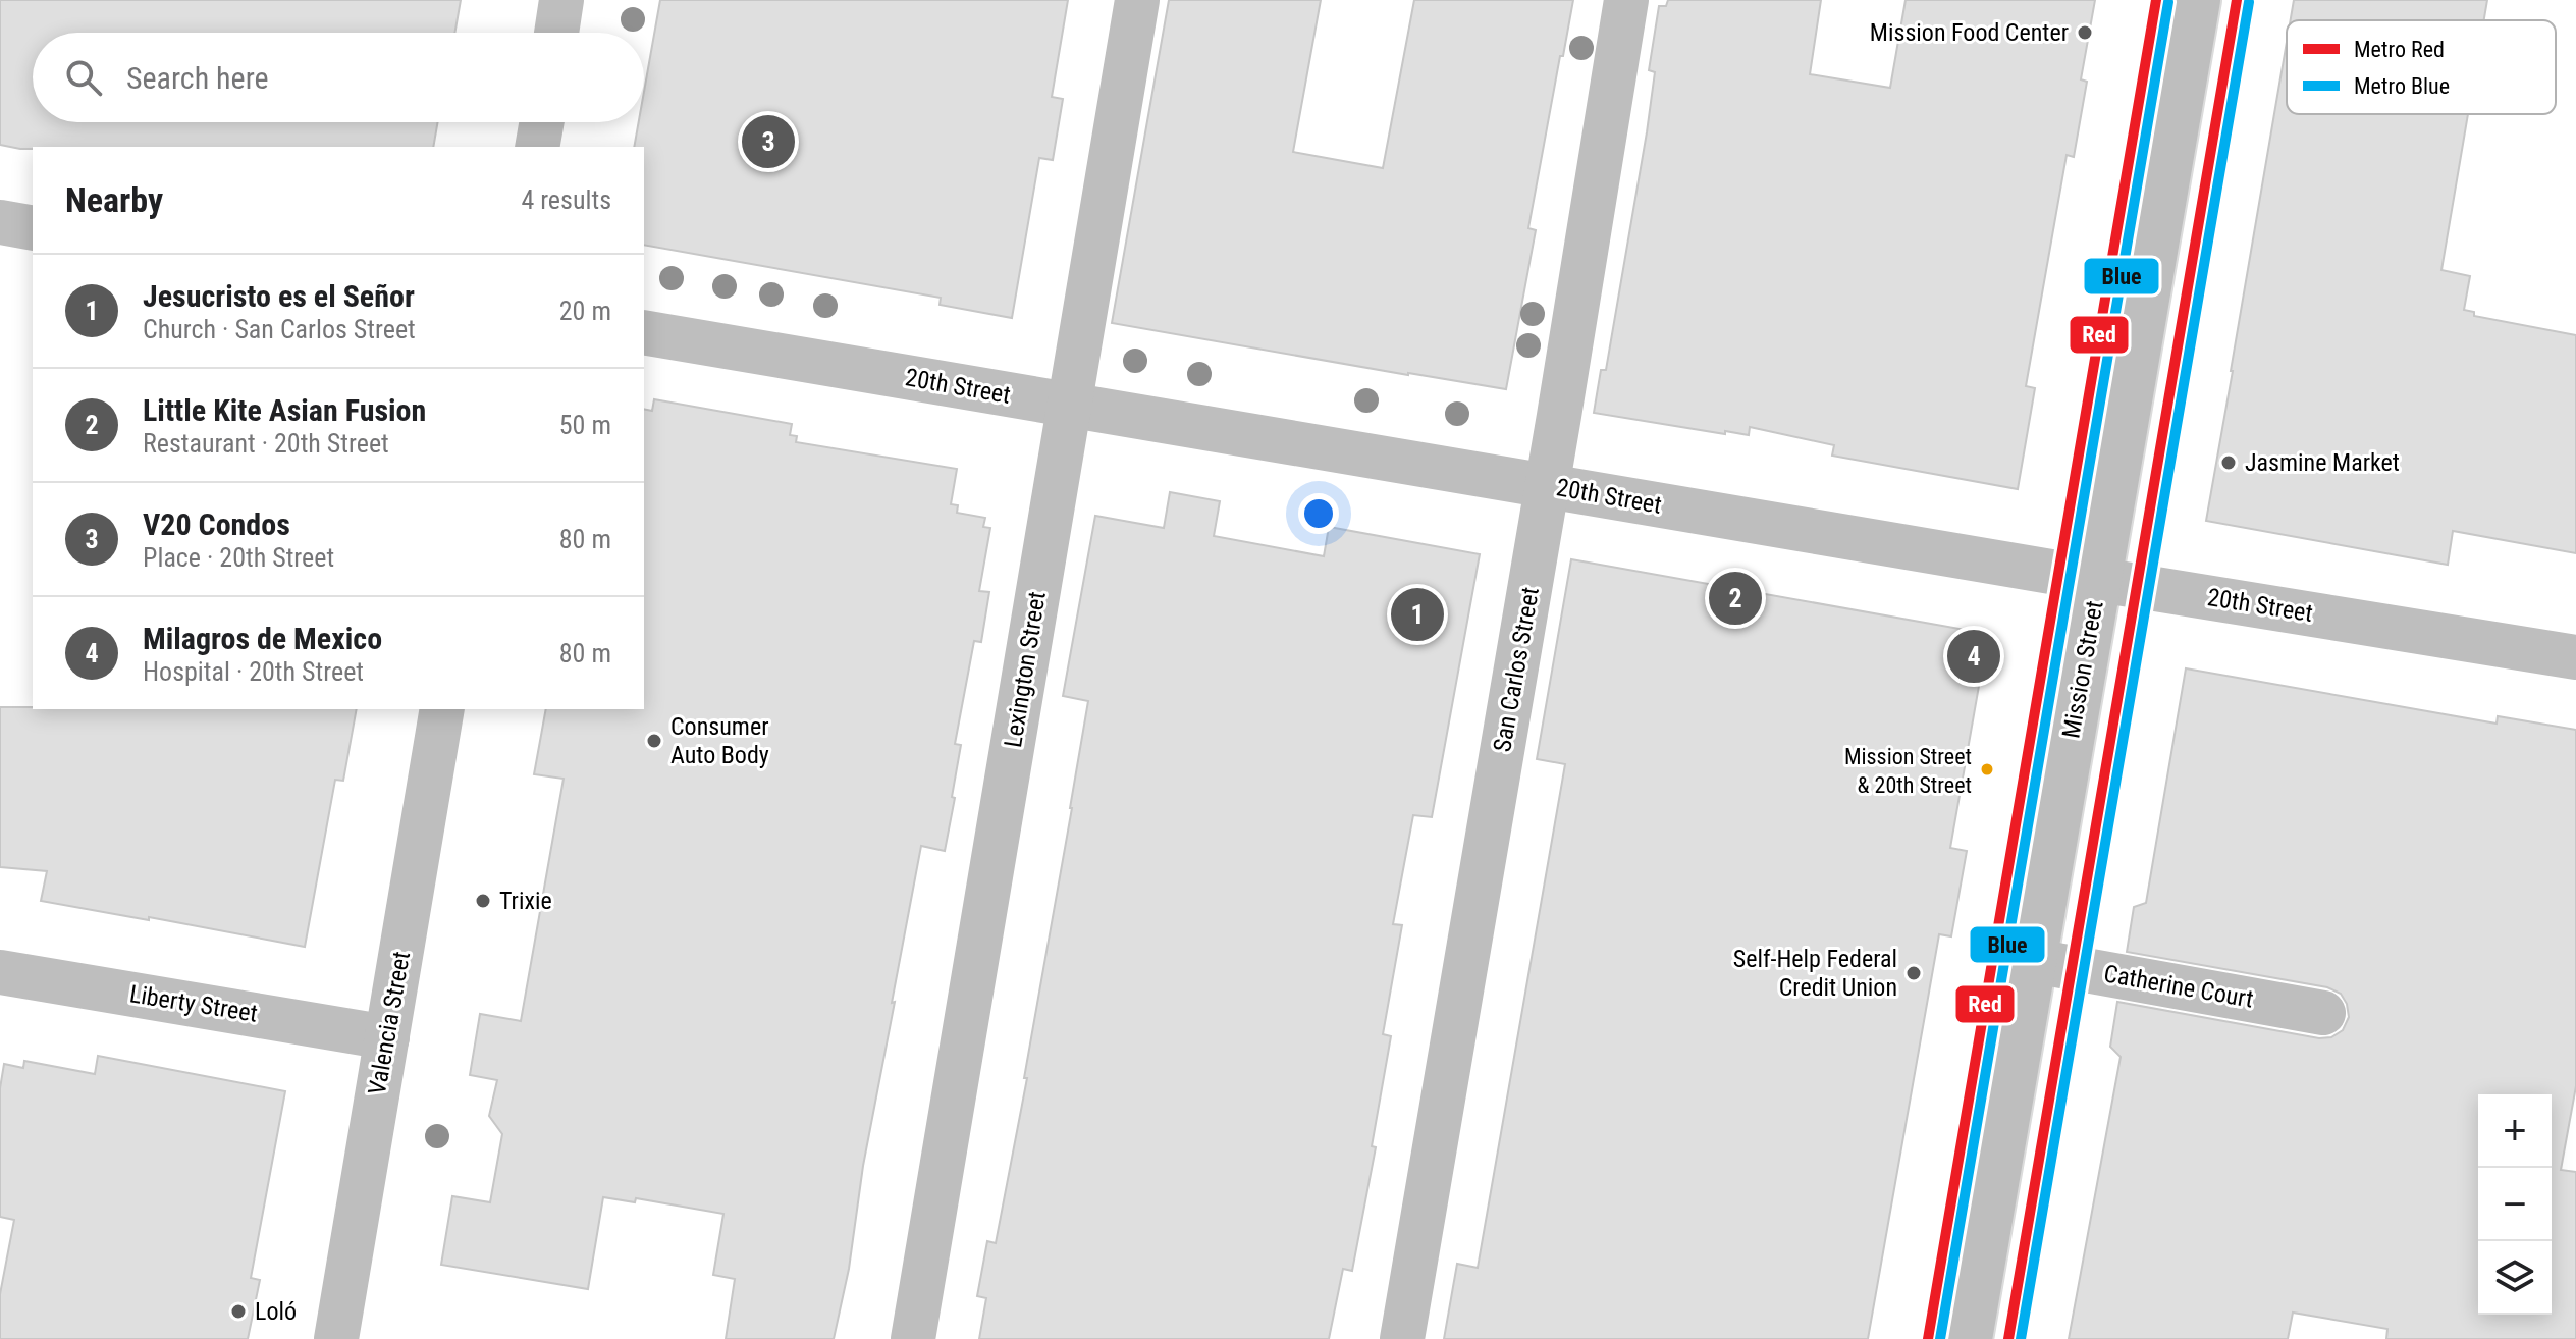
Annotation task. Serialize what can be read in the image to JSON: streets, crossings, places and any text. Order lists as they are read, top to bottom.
{
  "streets": {
    "street": [
      "20th Street",
      "Lexington Street",
      "San Carlos Street",
      "Mission Street",
      "Catherine Court",
      "Liberty Street",
      "Valencia Street"
    ]
  },
  "crossings": [
    ["20th Street", "Lexington Street"],
    ["20th Street", "San Carlos Street"],
    ["20th Street", "Mission Street"],
    ["Mission Street", "Catherine Court"],
    ["Liberty Street", "Valencia Street"]
  ],
  "places": [
    "Mission Food Center",
    "Jasmine Market",
    "Consumer Auto Body",
    "Mission Street & 20th Street",
    "Trixie",
    "Self-Help Federal Credit Union",
    "Loló"
  ],
  "lines": ["metro line Red", "metro line Blue"],
  "legend": ["Metro Red", "Metro Blue"],
  "page": {
    "search": "Search here",
    "pins": [
      "3",
      "2",
      "1",
      "4"
    ],
    "heading": ["Nearby", "4 results"],
    "list": [
      {
        "mark": "1",
        "name": "Jesucristo es el Señor",
        "note": "Church · San Carlos Street",
        "value": "20 m"
      },
      {
        "mark": "2",
        "name": "Little Kite Asian Fusion",
        "note": "Restaurant · 20th Street",
        "value": "50 m"
      },
      {
        "mark": "3",
        "name": "V20 Condos",
        "note": "Place · 20th Street",
        "value": "80 m"
      },
      {
        "mark": "4",
        "name": "Milagros de Mexico",
        "note": "Hospital · 20th Street",
        "value": "80 m"
      }
    ],
    "map_buttons": ["+", "−"]
  }
}
